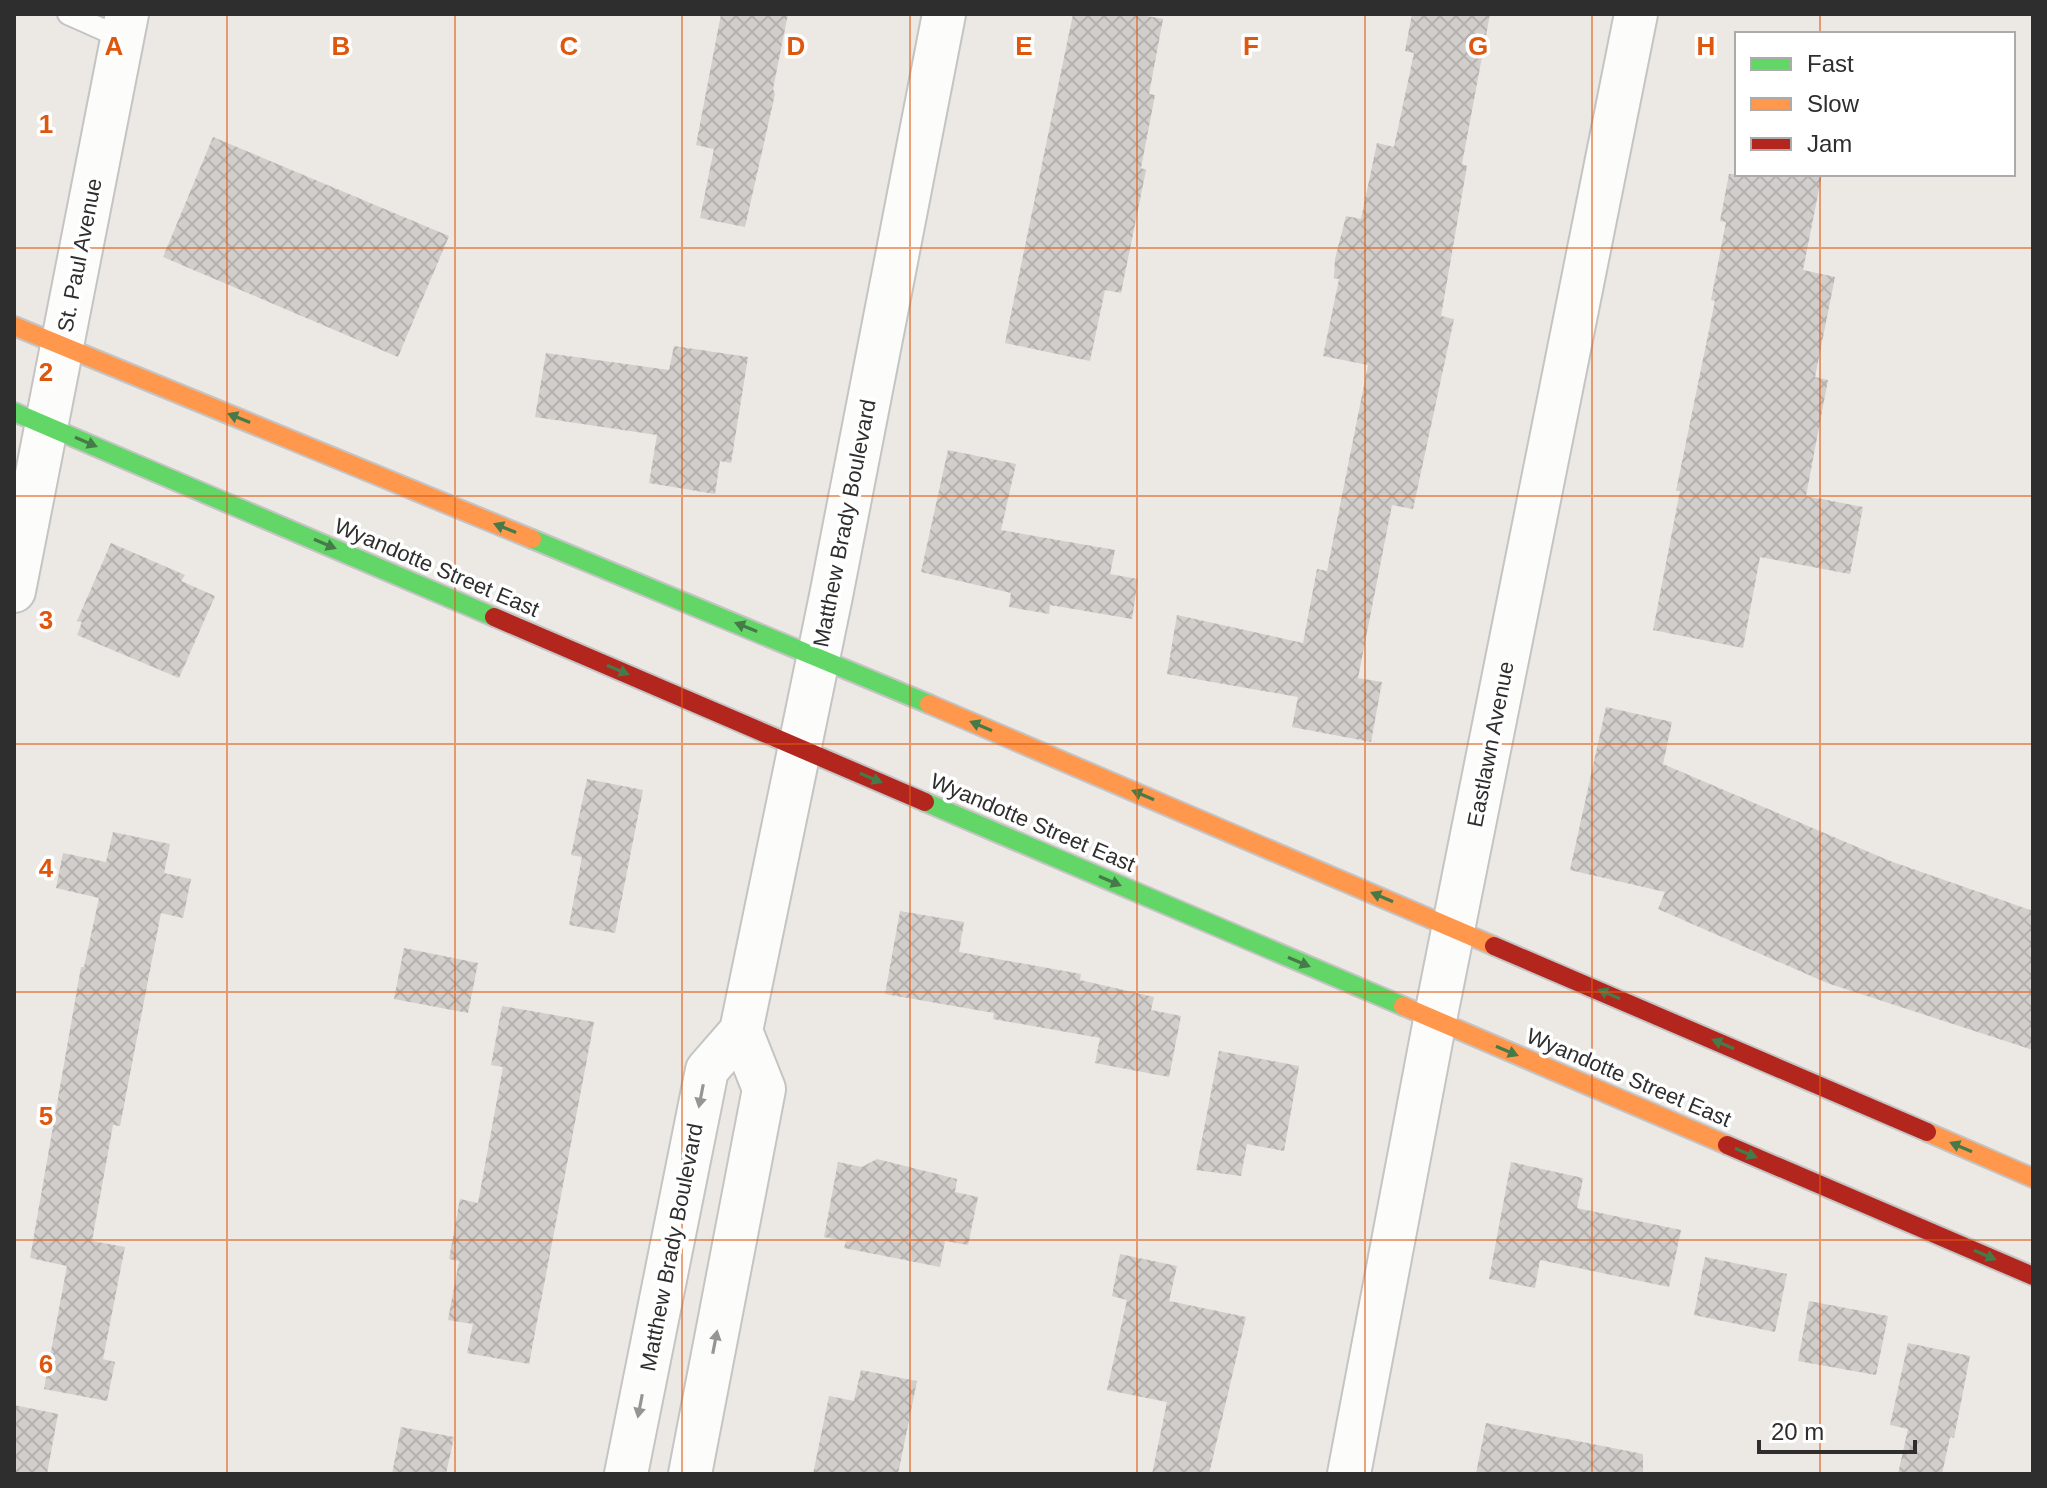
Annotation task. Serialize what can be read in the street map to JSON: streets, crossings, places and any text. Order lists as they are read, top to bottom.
{
  "streets": {
    "main road": ["Wyandotte Street East"],
    "street": ["St. Paul Avenue", "Matthew Brady Boulevard", "Eastlawn Avenue"]
  },
  "crossings": [
    ["St. Paul Avenue", "Wyandotte Street East"],
    ["Matthew Brady Boulevard", "Wyandotte Street East"],
    ["Wyandotte Street East", "Eastlawn Avenue"]
  ],
  "legend": ["Fast", "Slow", "Jam"],
  "scale_bar": "20 m",
  "grid": {
    "columns": [
      "A",
      "B",
      "C",
      "D",
      "E",
      "F",
      "G",
      "H"
    ],
    "rows": [
      "1",
      "2",
      "3",
      "4",
      "5",
      "6"
    ]
  }
}
